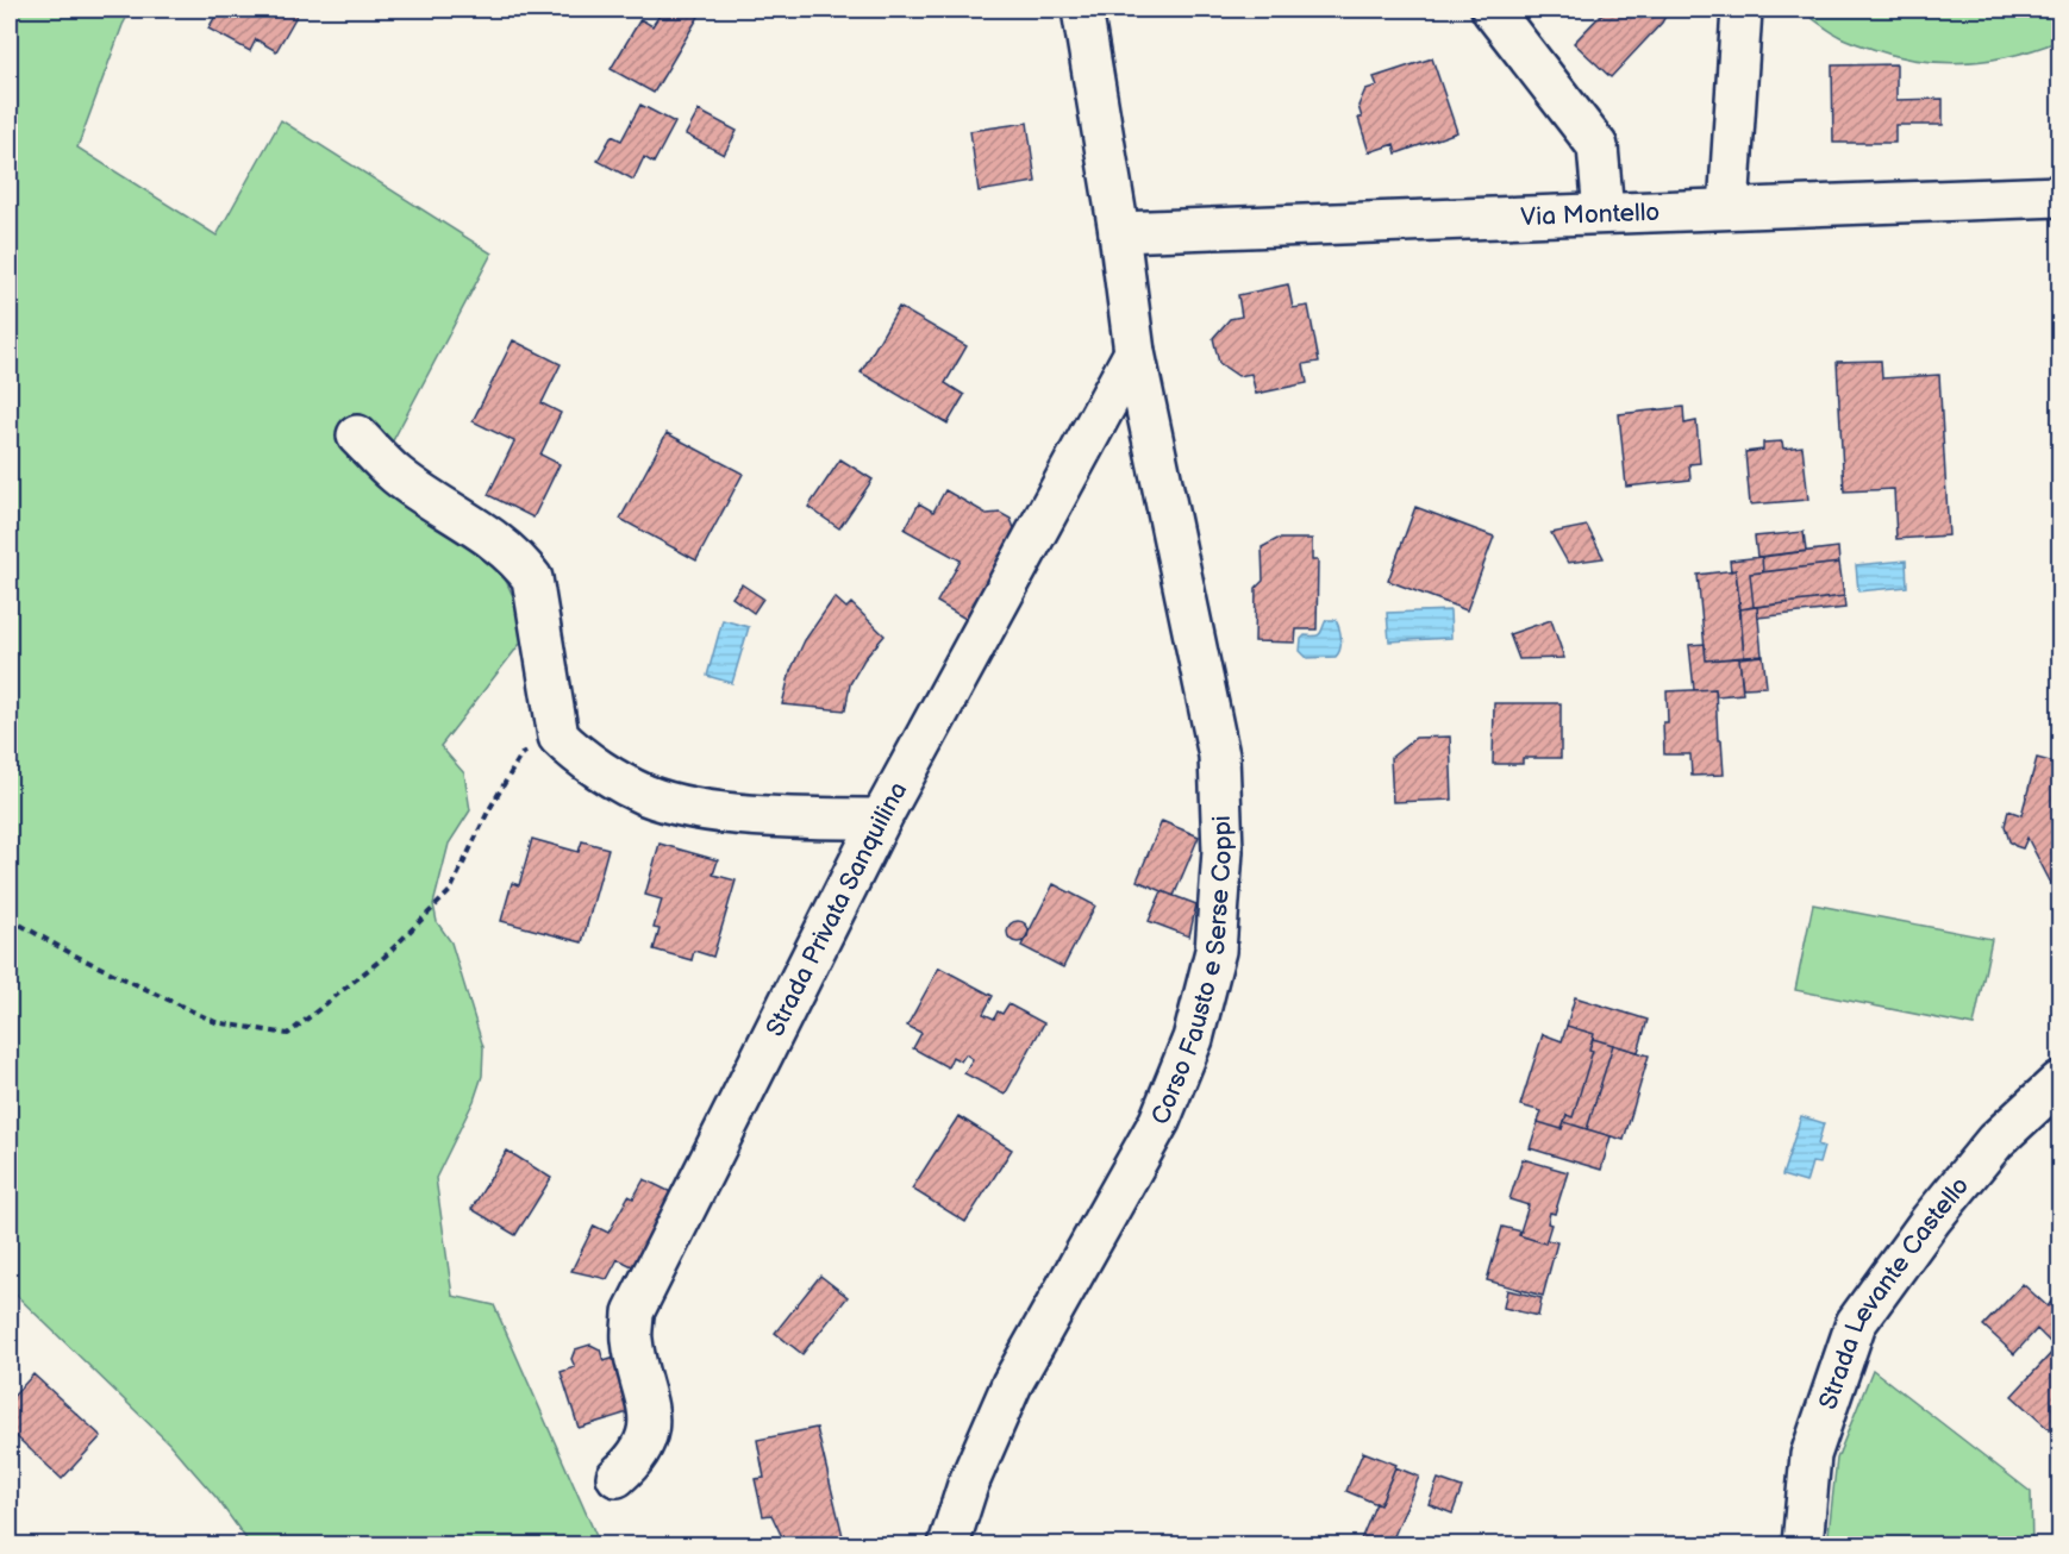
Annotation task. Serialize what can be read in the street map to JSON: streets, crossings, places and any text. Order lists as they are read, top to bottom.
{
  "streets": {
    "street": [
      "Via Montello",
      "Strada Privata Sanquilina",
      "Corso Fausto e Serse Coppi",
      "Strada Levante Castello"
    ]
  },
  "crossings": [
    ["Via Montello", "Corso Fausto e Serse Coppi"],
    ["Strada Privata Sanquilina", "Corso Fausto e Serse Coppi"]
  ]
}
